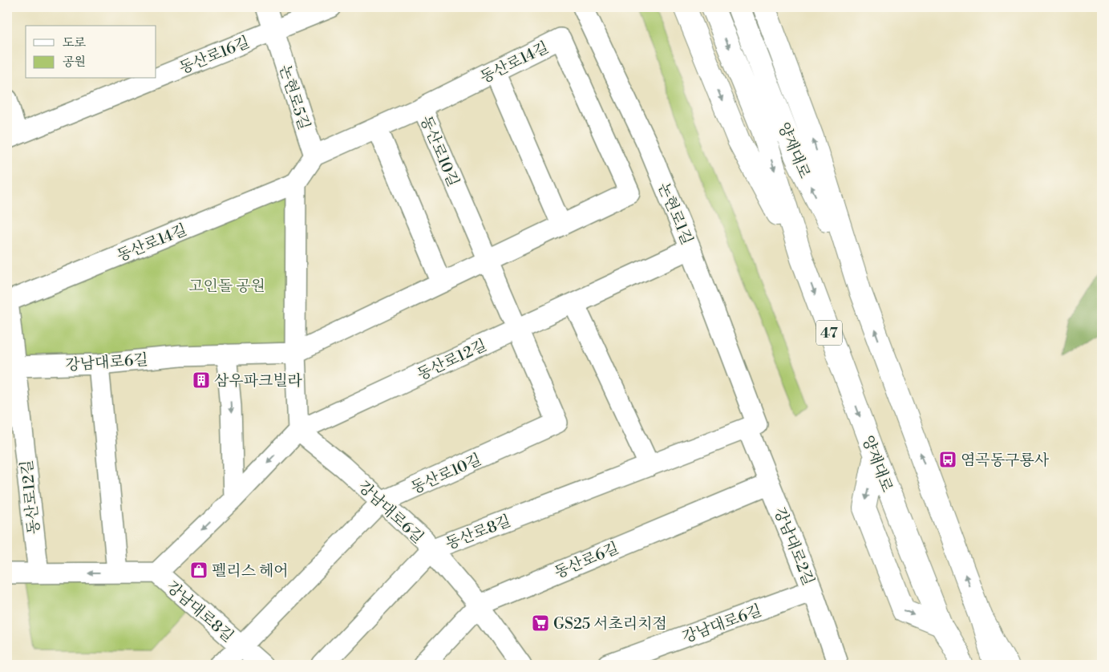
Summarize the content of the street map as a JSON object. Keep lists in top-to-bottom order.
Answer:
{
  "streets": {
    "main road": ["양재대로", "47"],
    "street": [
      "동산로16길",
      "동산로14길",
      "논현로5길",
      "동산로10길",
      "논현로1길",
      "동산로12길",
      "강남대로6길",
      "동산로8길",
      "강남대로2길",
      "동산로6길",
      "강남대로8길"
    ]
  },
  "crossings": [
    ["동산로16길", "논현로5길"],
    ["동산로14길", "논현로5길"],
    ["동산로14길", "동산로10길"],
    ["동산로14길", "동산로12길"],
    ["동산로10길", "동산로12길"],
    ["동산로10길", "강남대로6길"],
    ["동산로10길", "강남대로8길"],
    ["논현로1길", "동산로12길"],
    ["논현로1길", "동산로8길"],
    ["논현로1길", "강남대로2길"],
    ["동산로12길", "강남대로6길"],
    ["동산로12길", "강남대로8길"],
    ["강남대로6길", "동산로8길"],
    ["강남대로6길", "강남대로2길"],
    ["강남대로6길", "동산로6길"],
    ["동산로8길", "강남대로2길"],
    ["강남대로2길", "동산로6길"]
  ],
  "parks": ["고인돌 공원"],
  "places": {
    "building": ["삼우파크빌라"],
    "bus stop": ["염곡동구룡사"],
    "shop": ["펠리스 헤어"],
    "supermarket": ["GS25 서초리치점"]
  },
  "legend": ["도로", "공원"]
}
